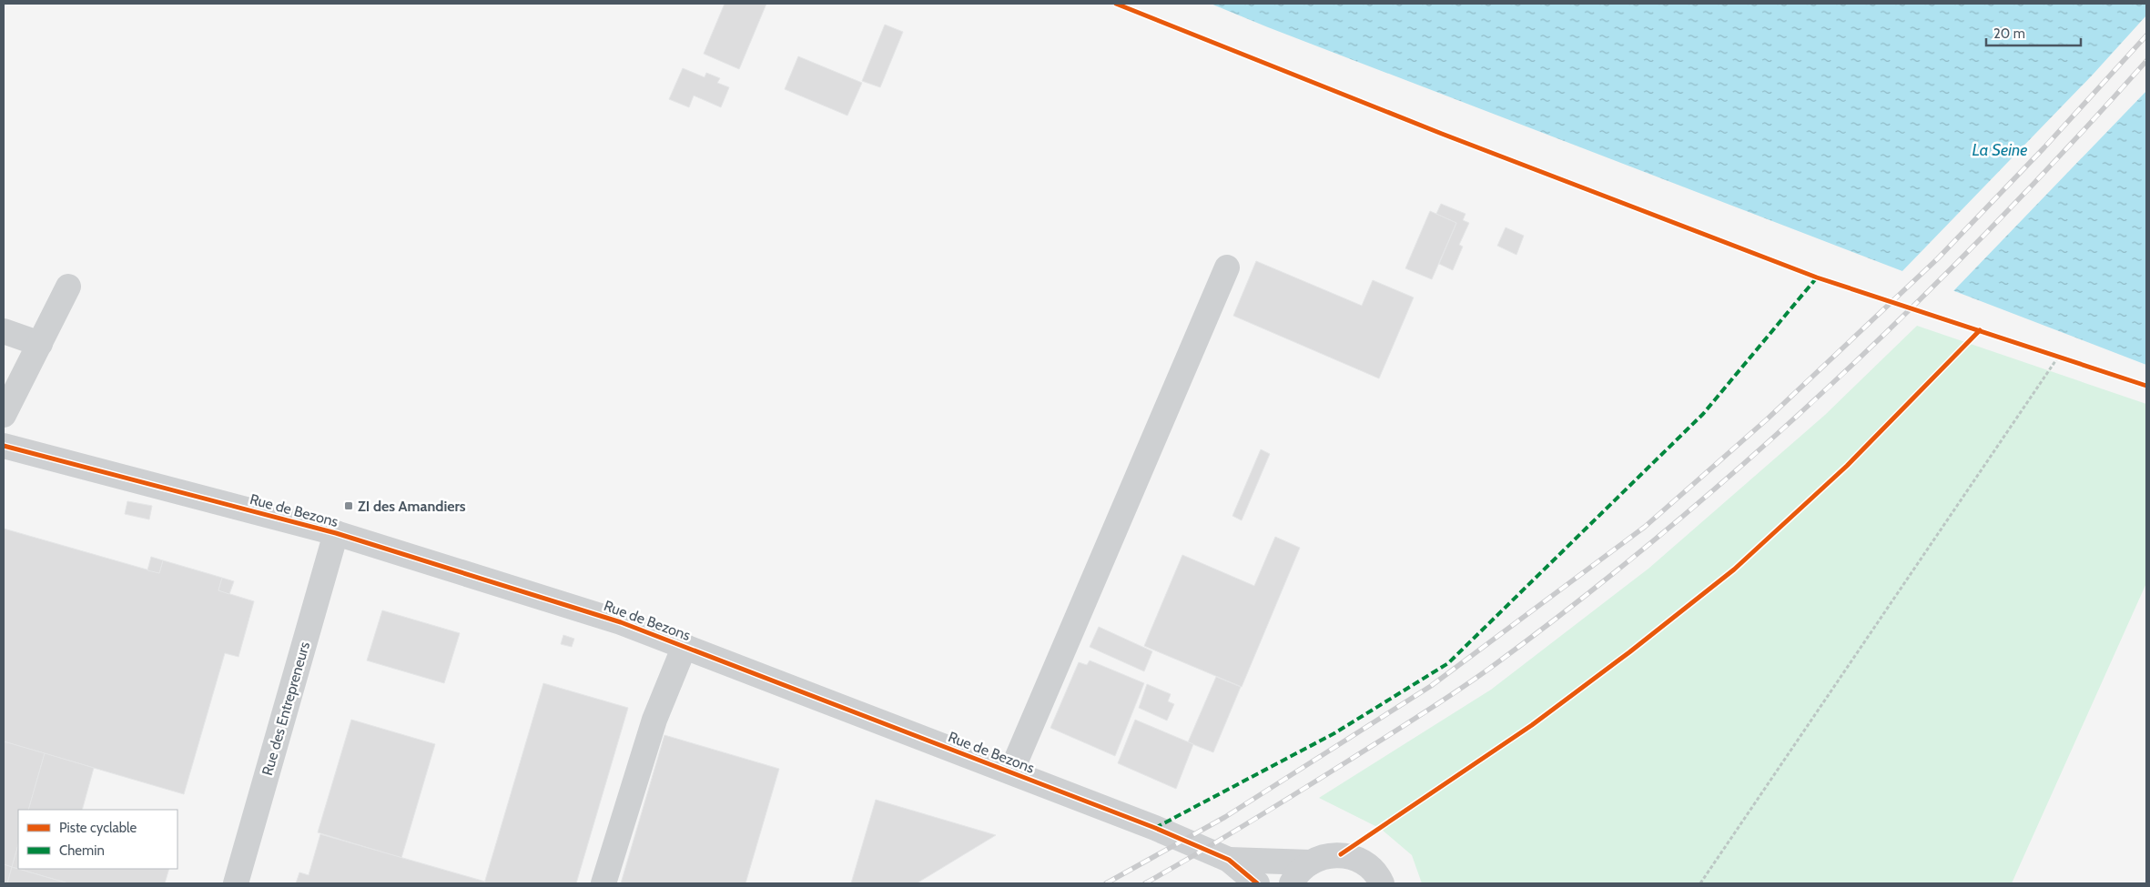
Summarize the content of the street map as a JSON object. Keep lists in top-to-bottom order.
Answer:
{
  "streets": {
    "street": ["Rue de Bezons", "Rue des Entrepreneurs"]
  },
  "crossings": [
    ["Rue de Bezons", "Rue des Entrepreneurs"]
  ],
  "water": ["La Seine"],
  "places": {
    "transit": ["ZI des Amandiers"]
  },
  "legend": ["Piste cyclable", "Chemin"],
  "scale_bar": "20 m"
}
